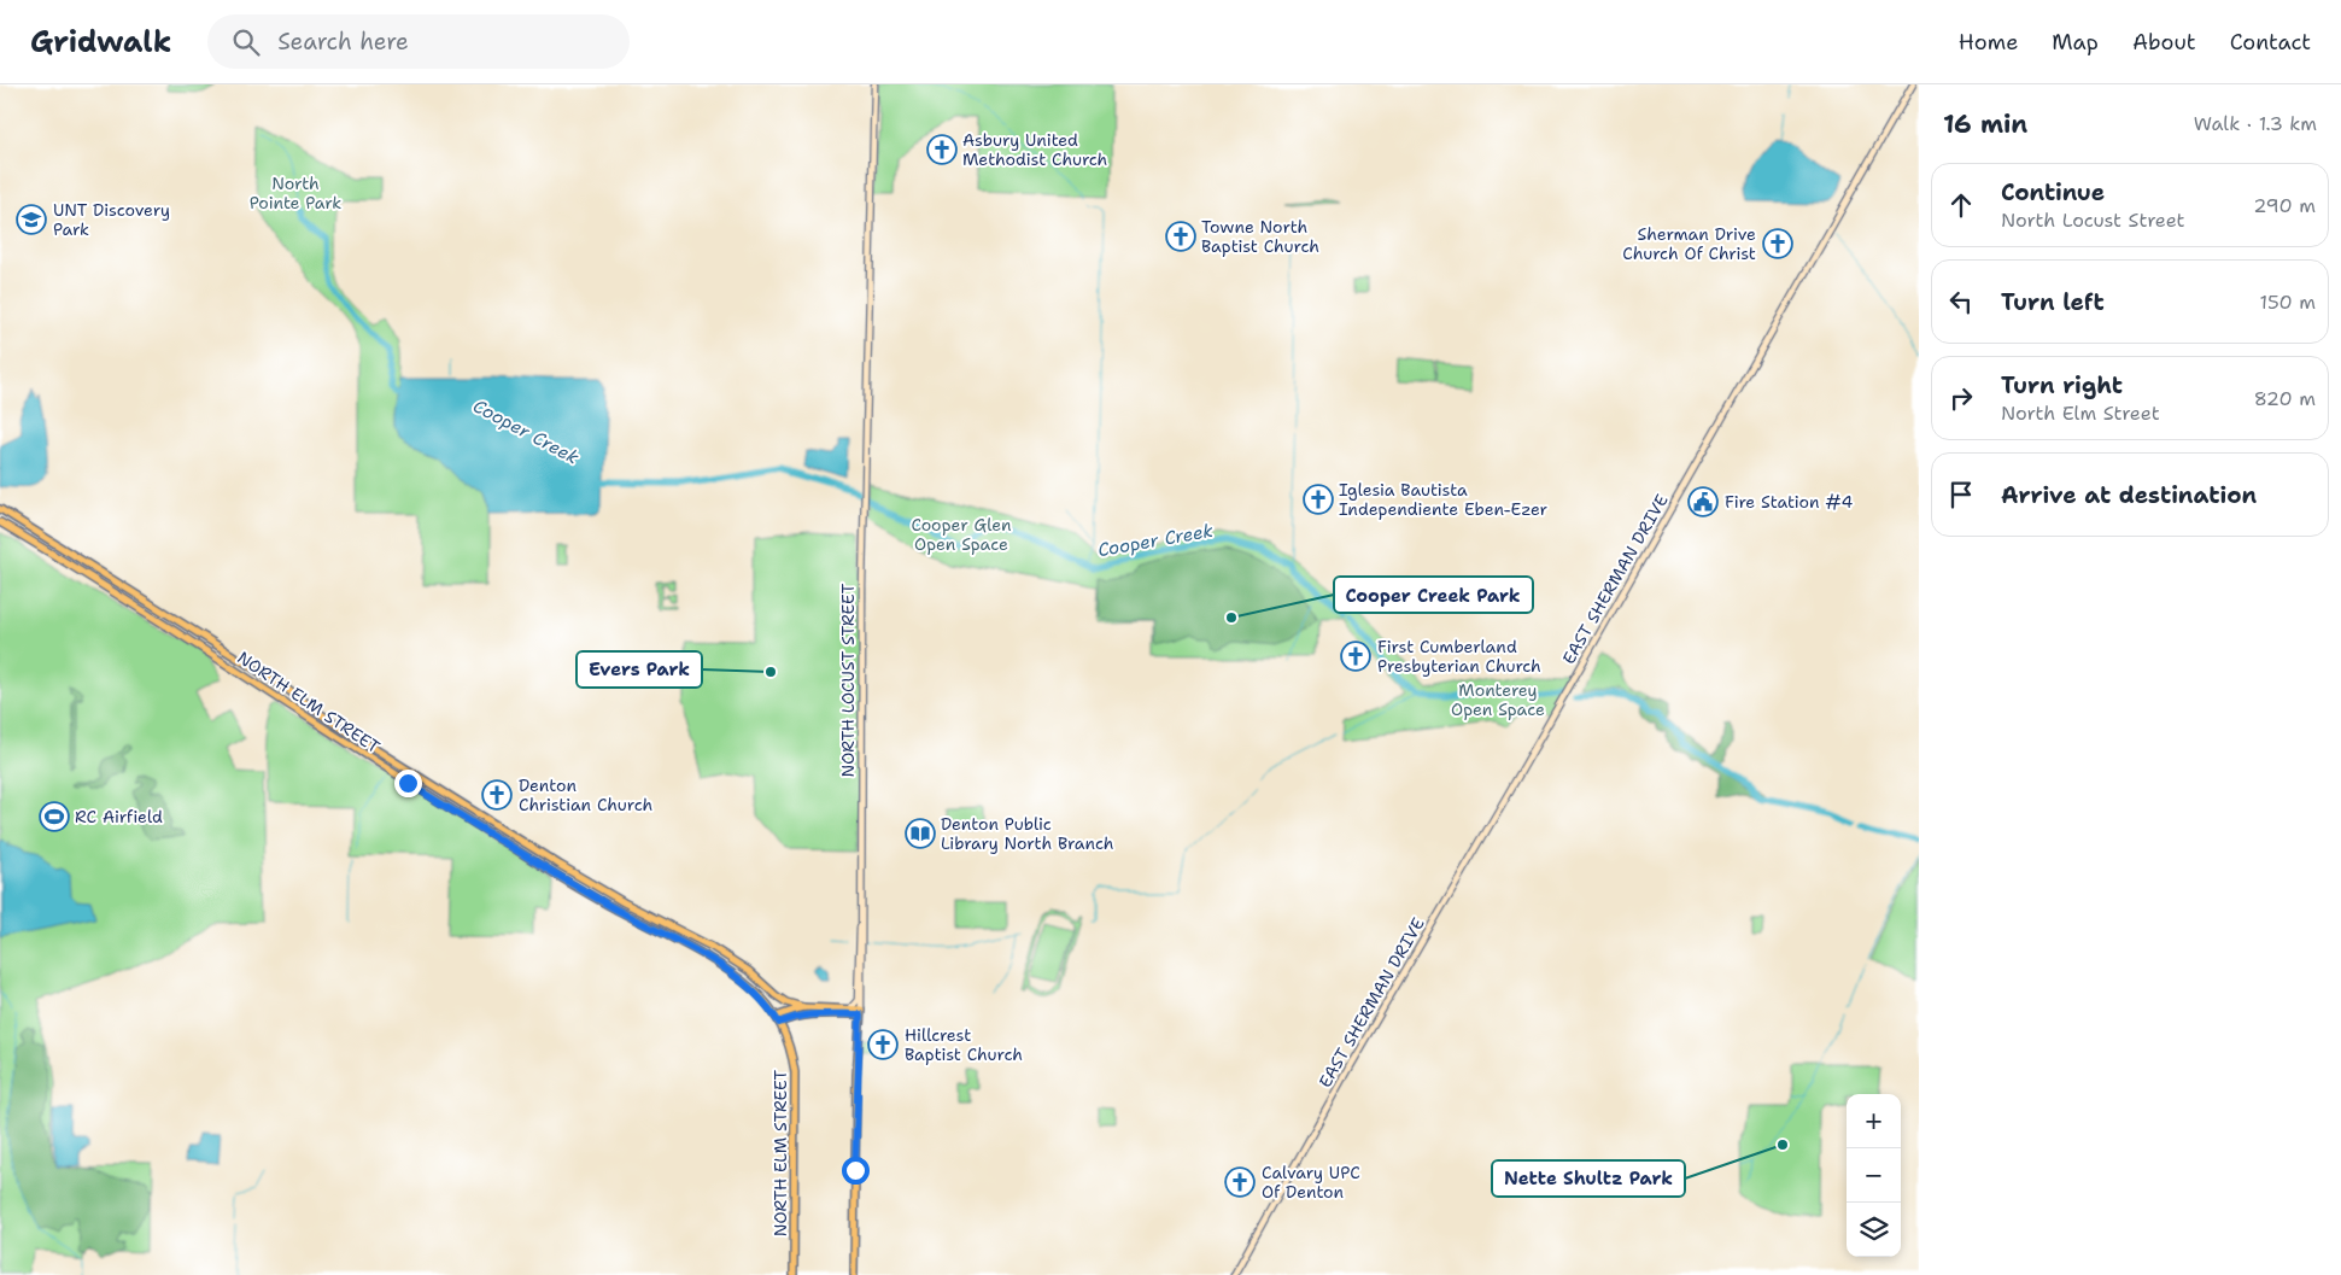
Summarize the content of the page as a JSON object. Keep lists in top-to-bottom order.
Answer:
{
  "streets": {
    "main road": ["EAST SHERMAN DRIVE", "NORTH LOCUST STREET", "NORTH ELM STREET"]
  },
  "water": ["Cooper Creek"],
  "parks": ["North Pointe Park", "Cooper Glen Open Space", "Monterey Open Space"],
  "places": {
    "church": [
      "Asbury United Methodist Church",
      "Towne North Baptist Church",
      "Sherman Drive Church Of Christ",
      "Iglesia Bautista Independiente Eben-Ezer",
      "First Cumberland Presbyterian Church",
      "Denton Christian Church",
      "Hillcrest Baptist Church",
      "Calvary UPC Of Denton"
    ],
    "school or university": ["UNT Discovery Park"],
    "public building": ["Fire Station #4"],
    "other": ["Cooper Creek Park", "Evers Park", "Nette Shultz Park"],
    "sports": ["RC Airfield"],
    "library": ["Denton Public Library North Branch"]
  },
  "page": {
    "header": "Gridwalk",
    "search": "Search here",
    "nav": [
      "Home",
      "Map",
      "About",
      "Contact"
    ],
    "heading": ["16 min", "Walk · 1.3 km"],
    "list": [
      ["Continue", "North Locust Street", "290 m"],
      ["Turn left", "150 m"],
      ["Turn right", "North Elm Street", "820 m"],
      "Arrive at destination"
    ],
    "map_buttons": ["+", "−"]
  }
}
